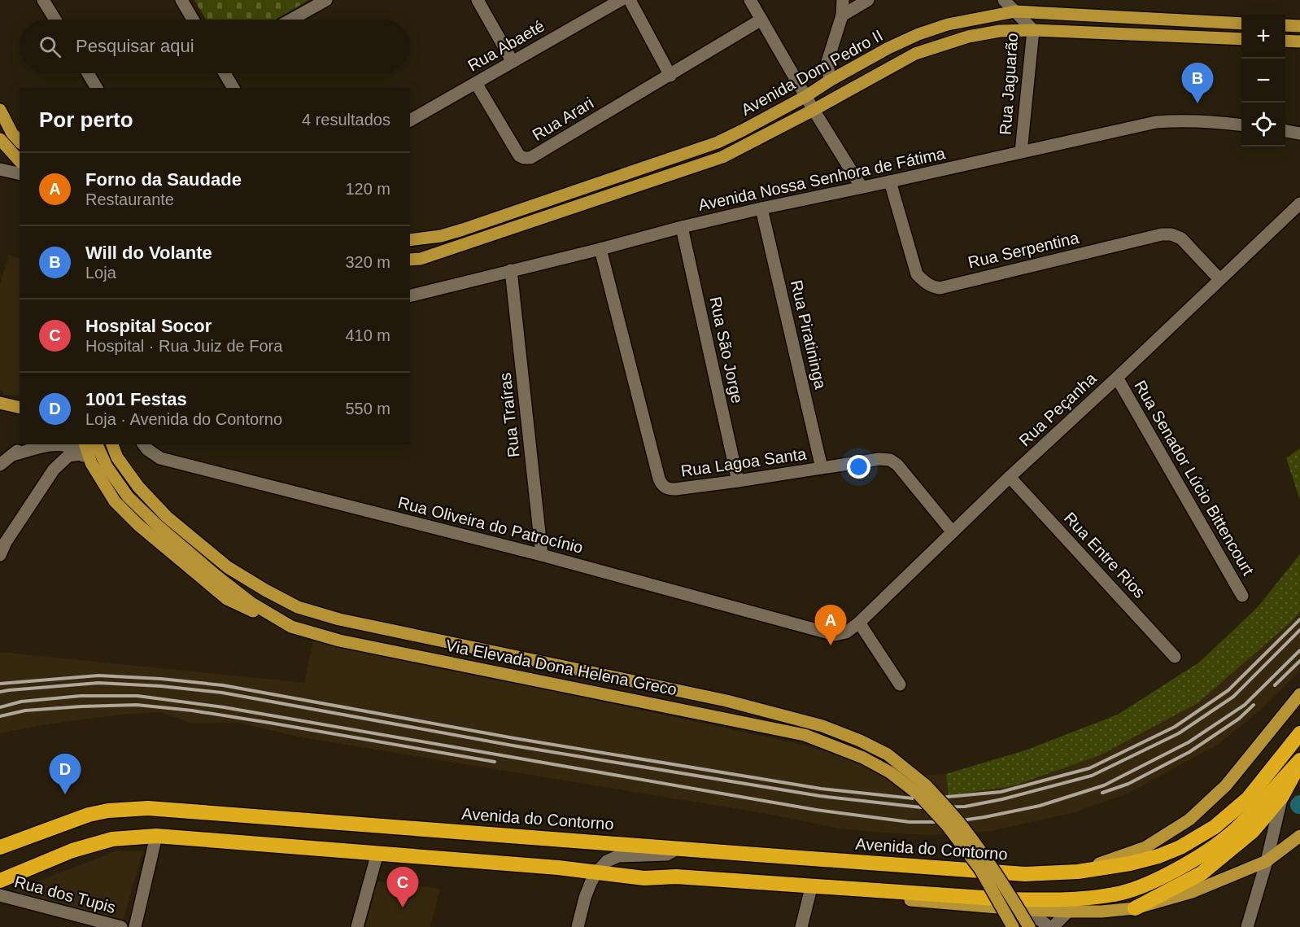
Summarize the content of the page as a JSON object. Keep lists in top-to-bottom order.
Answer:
{
  "streets": {
    "highway": ["Avenida do Contorno"],
    "main road": ["Avenida Dom Pedro II", "Via Elevada Dona Helena Greco"],
    "street": [
      "Rua Abaeté",
      "Rua Jaguarão",
      "Rua Arari",
      "Avenida Nossa Senhora de Fátima",
      "Rua Serpentina",
      "Rua Piratininga",
      "Rua São Jorge",
      "Rua Peçanha",
      "Rua Traíras",
      "Rua Lagoa Santa",
      "Rua Senador Lúcio Bittencourt",
      "Rua Oliveira do Patrocínio",
      "Rua Entre Rios",
      "Rua dos Tupis"
    ]
  },
  "crossings": [
    ["Rua Abaeté", "Rua Arari"],
    ["Avenida Dom Pedro II", "Rua Jaguarão"],
    ["Rua Jaguarão", "Avenida Nossa Senhora de Fátima"],
    ["Avenida Nossa Senhora de Fátima", "Rua Serpentina"],
    ["Avenida Nossa Senhora de Fátima", "Rua Piratininga"],
    ["Avenida Nossa Senhora de Fátima", "Rua São Jorge"],
    ["Avenida Nossa Senhora de Fátima", "Rua Traíras"],
    ["Avenida Nossa Senhora de Fátima", "Rua Lagoa Santa"],
    ["Rua Serpentina", "Rua Peçanha"],
    ["Rua Piratininga", "Rua Lagoa Santa"],
    ["Rua São Jorge", "Rua Lagoa Santa"],
    ["Rua Peçanha", "Rua Lagoa Santa"],
    ["Rua Peçanha", "Rua Senador Lúcio Bittencourt"],
    ["Rua Peçanha", "Rua Oliveira do Patrocínio"],
    ["Rua Peçanha", "Rua Entre Rios"],
    ["Rua Traíras", "Rua Oliveira do Patrocínio"]
  ],
  "page": {
    "map_buttons": ["+", "−"],
    "search": "Pesquisar aqui",
    "pins": [
      "B",
      "A",
      "D",
      "C"
    ],
    "heading": ["Por perto", "4 resultados"],
    "list": [
      {
        "mark": "A",
        "name": "Forno da Saudade",
        "note": "Restaurante",
        "value": "120 m"
      },
      {
        "mark": "B",
        "name": "Will do Volante",
        "note": "Loja",
        "value": "320 m"
      },
      {
        "mark": "C",
        "name": "Hospital Socor",
        "note": "Hospital · Rua Juiz de Fora",
        "value": "410 m"
      },
      {
        "mark": "D",
        "name": "1001 Festas",
        "note": "Loja · Avenida do Contorno",
        "value": "550 m"
      }
    ]
  }
}
